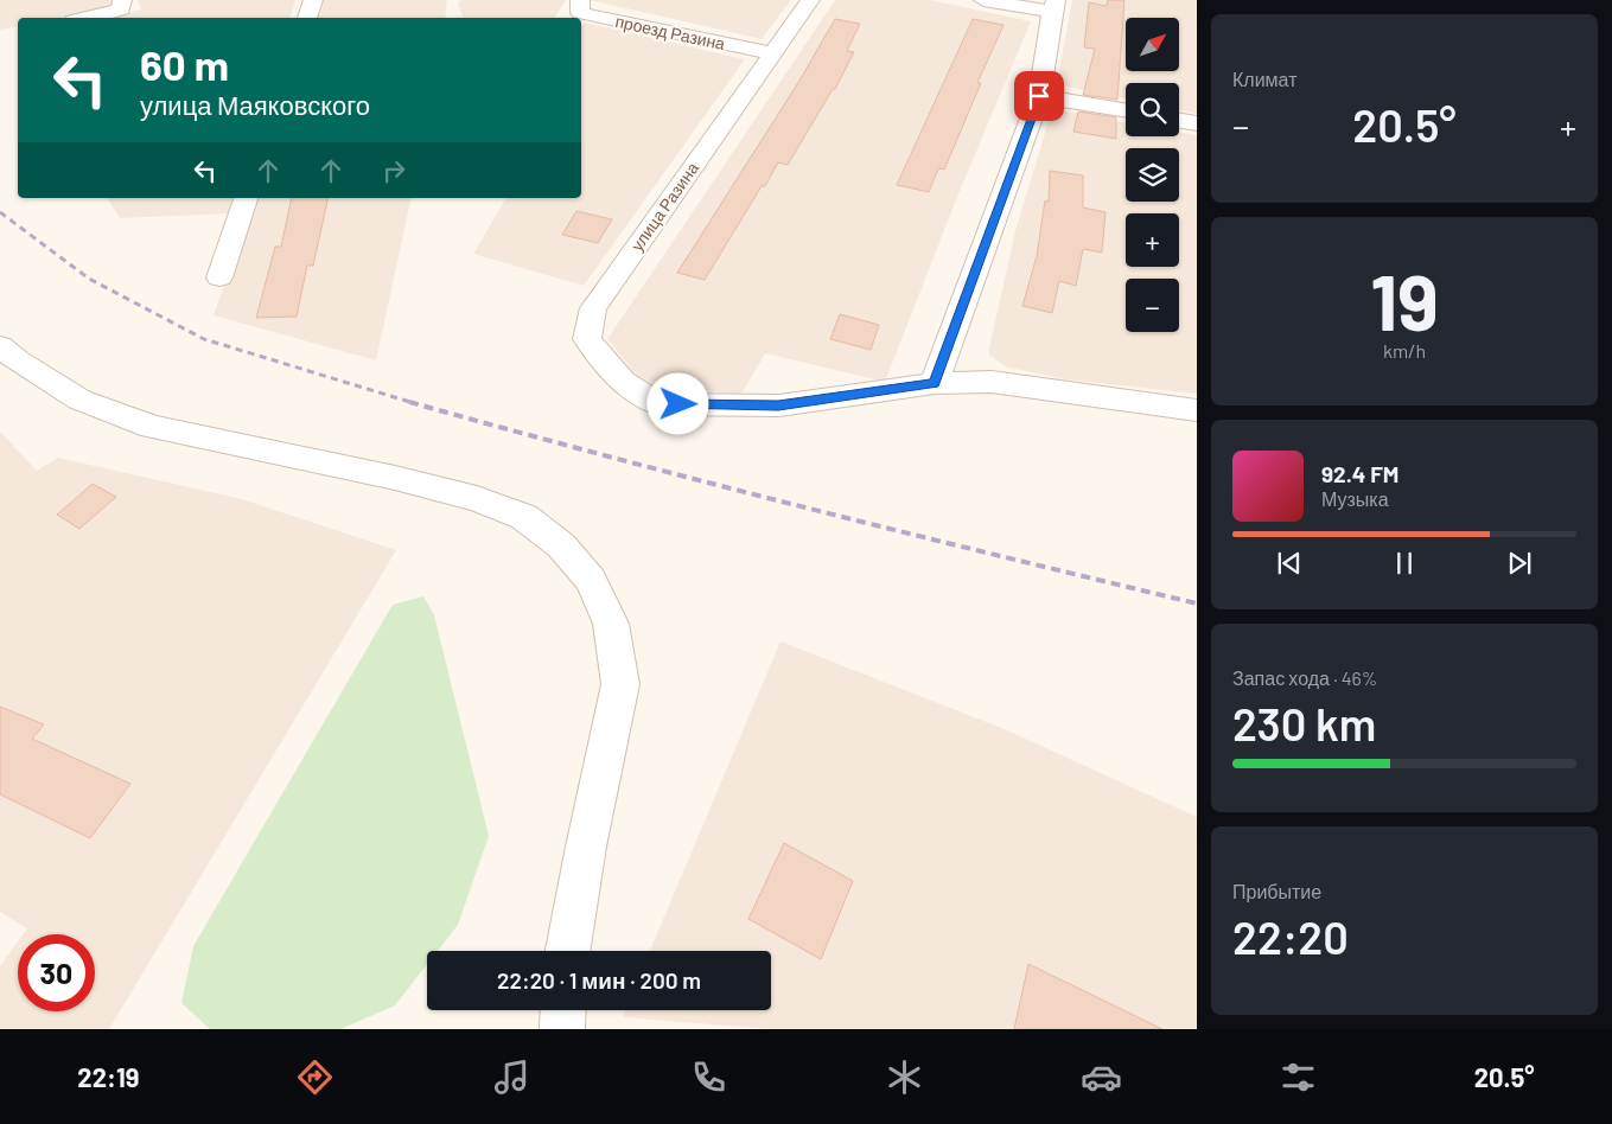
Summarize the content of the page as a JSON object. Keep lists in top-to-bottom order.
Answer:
{
  "streets": {
    "street": ["проезд Разина", "улица Разина"]
  },
  "crossings": [
    ["проезд Разина", "улица Разина"]
  ],
  "north": "top right",
  "page": {
    "tile": [
      "Климат",
      ["19", "km/h"],
      ["Запас хода · 46%", "230 km"],
      ["Прибытие", "22:20"]
    ],
    "map_buttons": ["+", "−"],
    "turn": ["60 m", "улица Маяковского"],
    "heat": ["−", "20.5°", "+"],
    "song": ["92.4 FM", "Музыка"],
    "limit": "30",
    "trip": "22:20 · 1 мин · 200 m",
    "tabs": ["22:19", "20.5°"]
  }
}
